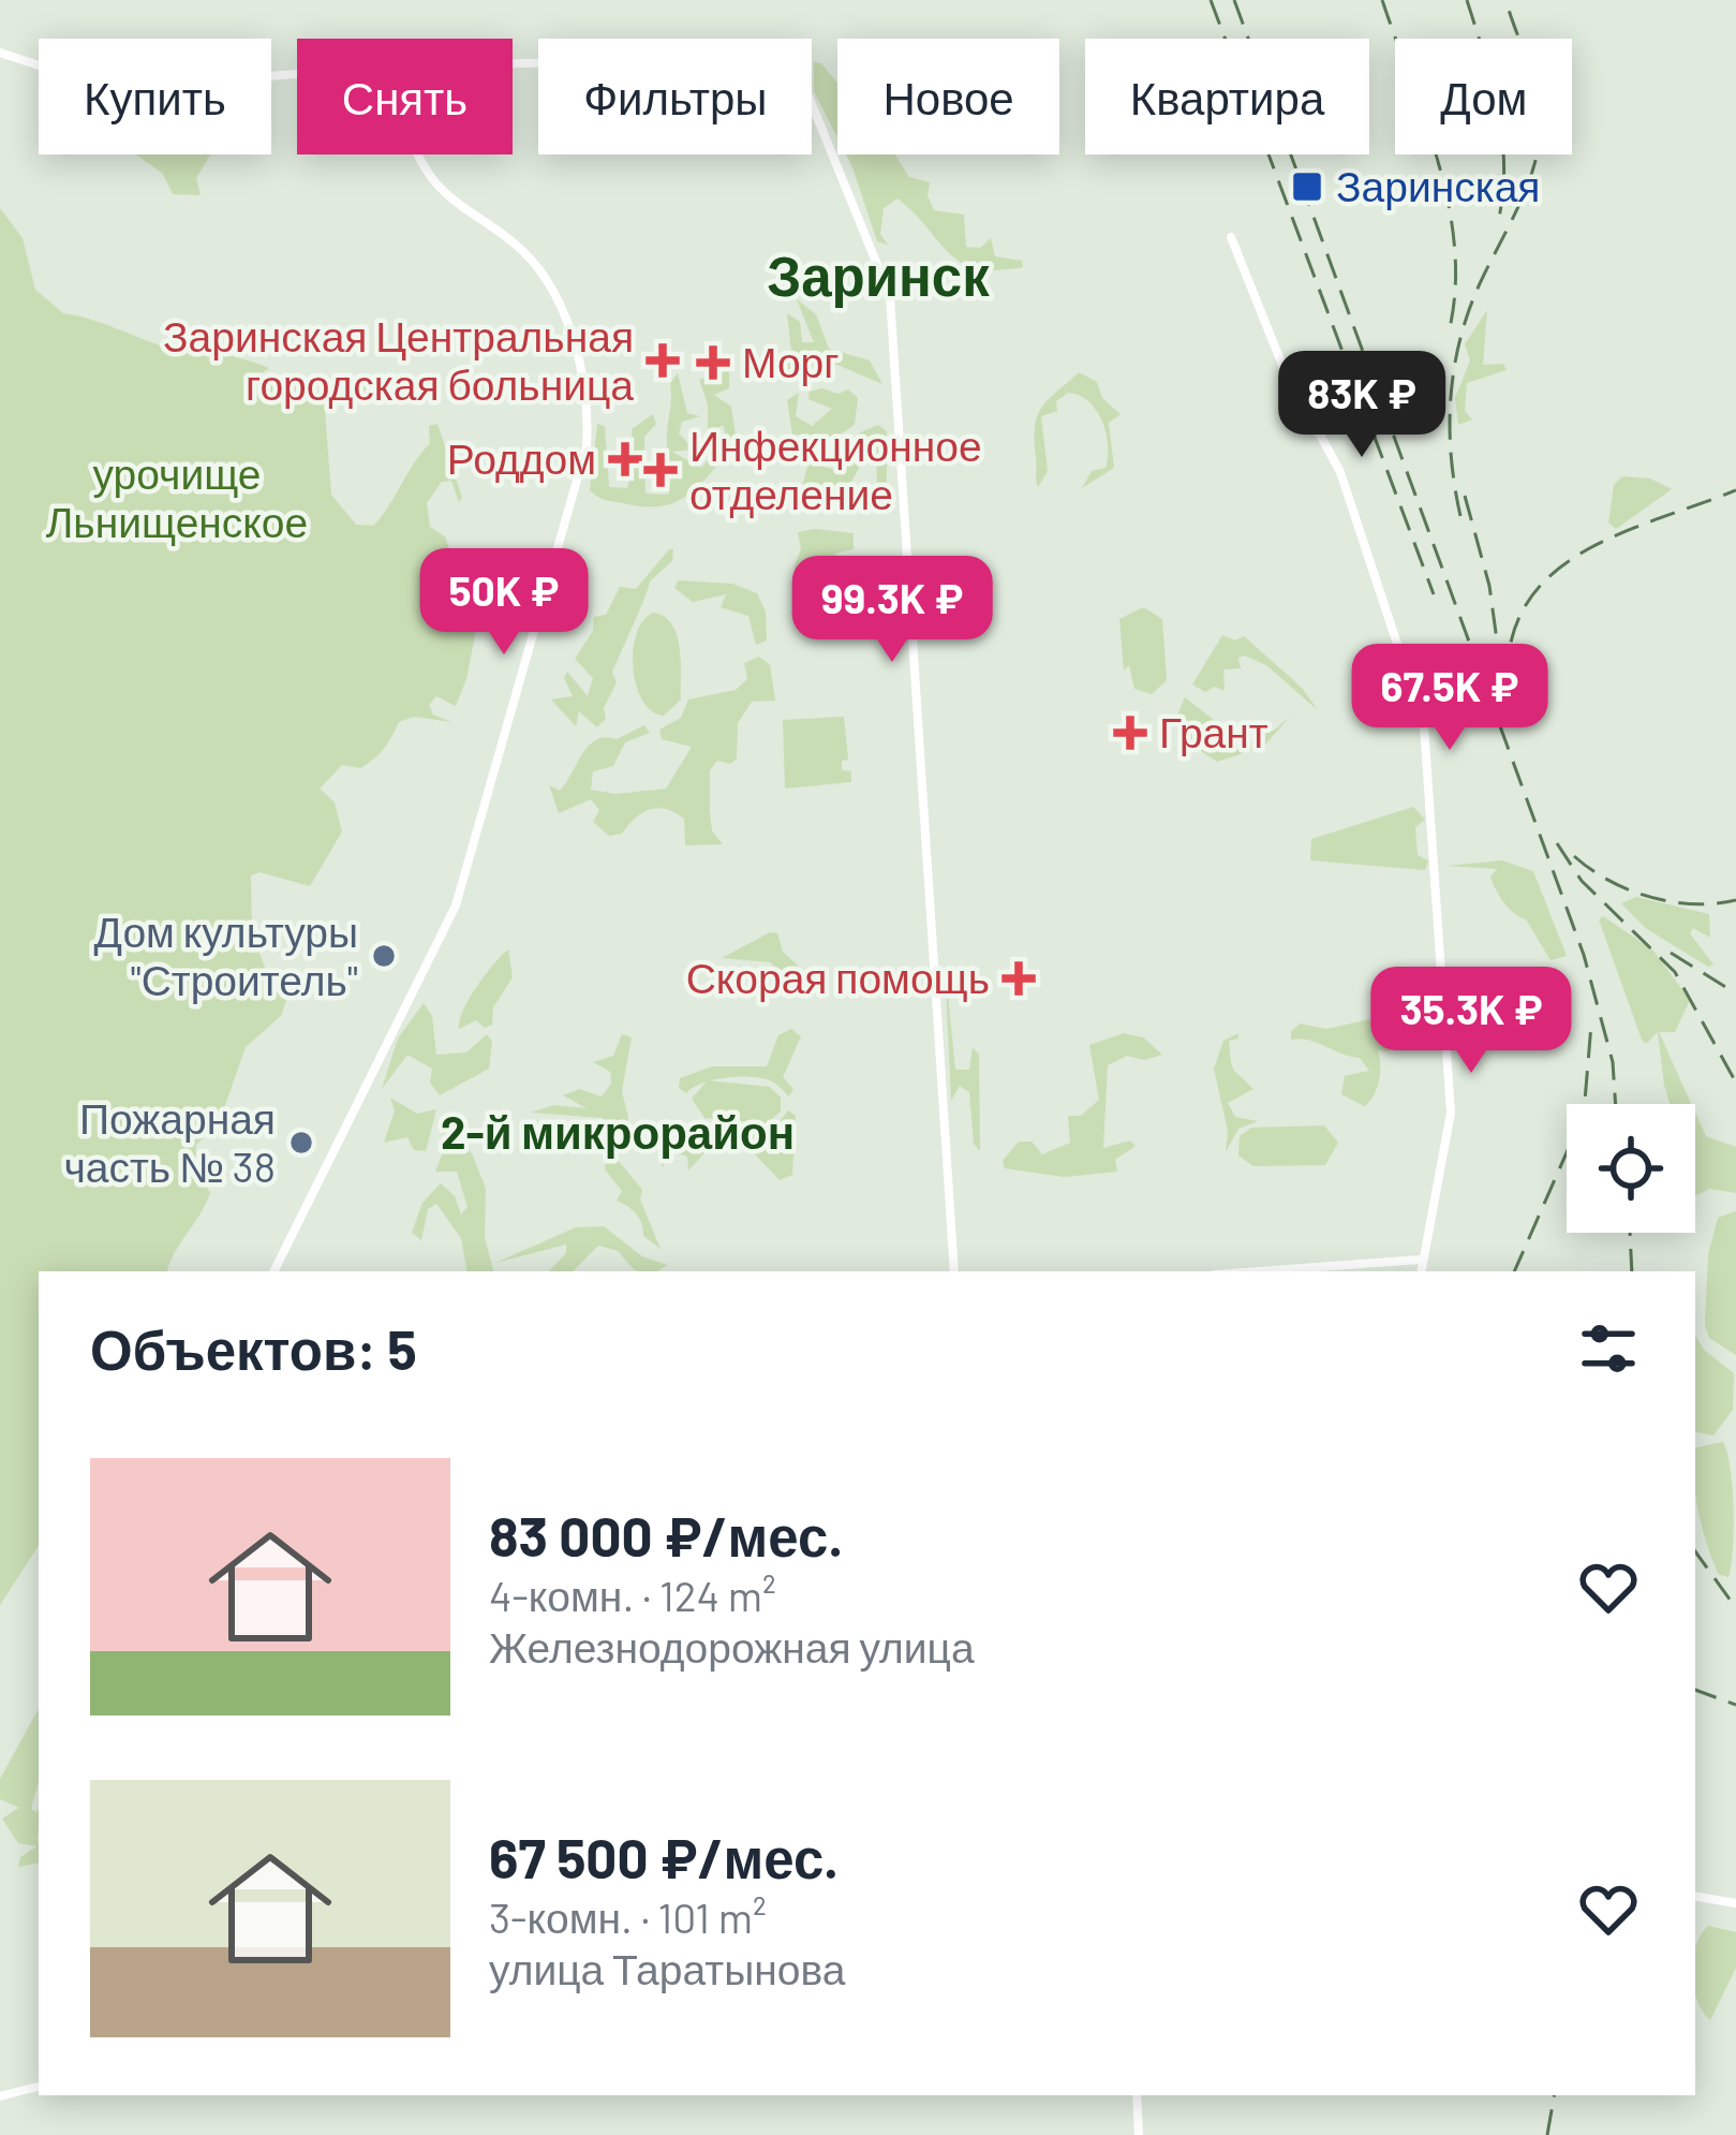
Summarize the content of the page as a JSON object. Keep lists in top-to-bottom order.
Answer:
{
  "districts": ["Заринск", "2-й микрорайон"],
  "parks": ["урочище Льнищенское"],
  "places": {
    "transit": ["Заринская"],
    "health": [
      "Заринская Центральная городская больница",
      "Морг",
      "Роддом",
      "Инфекционное отделение",
      "Грант",
      "Скорая помощь"
    ],
    "other": ["Дом культуры \"Строитель\"", "Пожарная часть № 38"]
  },
  "page": {
    "chip": [
      "Купить",
      "Снять",
      "Фильтры",
      "Новое",
      "Квартира",
      "Дом"
    ],
    "price": [
      "83K ₽",
      "50K ₽",
      "99.3K ₽",
      "67.5K ₽",
      "35.3K ₽"
    ],
    "heading": "Объектов: 5",
    "list": [
      {
        "name": "83 000 ₽/мес.",
        "note": "4-комн. · 124 m² · Железнодорожная улица"
      },
      {
        "name": "67 500 ₽/мес.",
        "note": "3-комн. · 101 m² · улица Таратынова"
      }
    ]
  }
}
